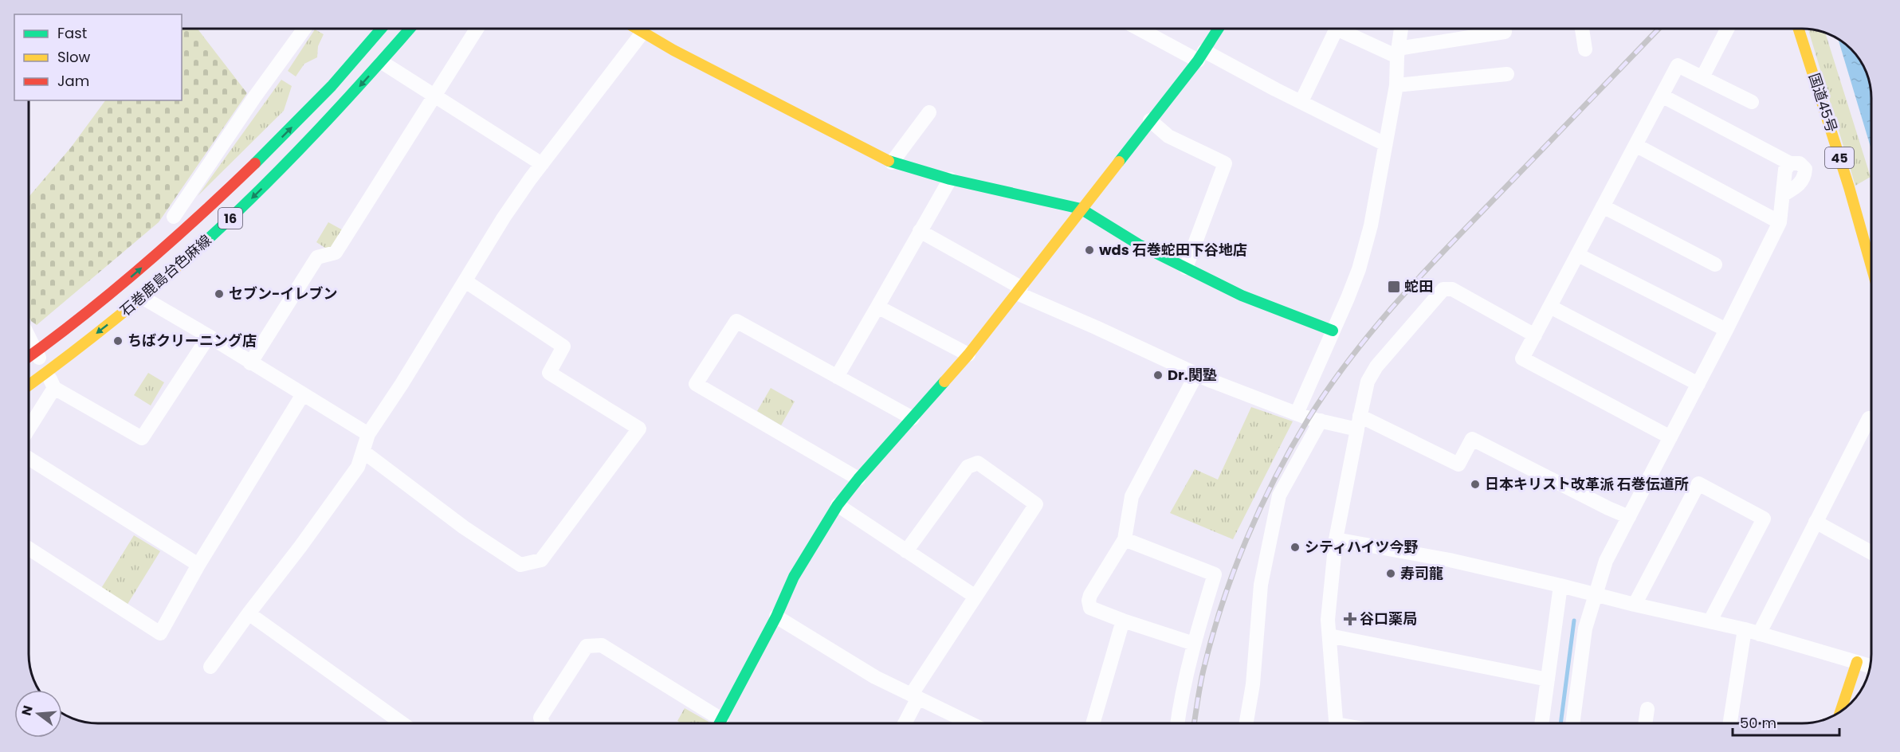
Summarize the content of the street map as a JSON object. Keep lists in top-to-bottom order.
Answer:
{
  "streets": {
    "main road": [
      "国道45号",
      "45",
      "16",
      "石巻鹿島台色麻線"
    ]
  },
  "places": {
    "other": [
      "wds 石巻蛇田下谷地店",
      "セブン-イレブン",
      "ちばクリーニング店",
      "Dr.関塾",
      "日本キリスト改革派 石巻伝道所",
      "シティハイツ今野",
      "寿司龍"
    ],
    "transit": ["蛇田"],
    "health": ["谷口薬局"]
  },
  "legend": ["Fast", "Slow", "Jam"],
  "scale_bar": "50 m",
  "north": "left"
}
